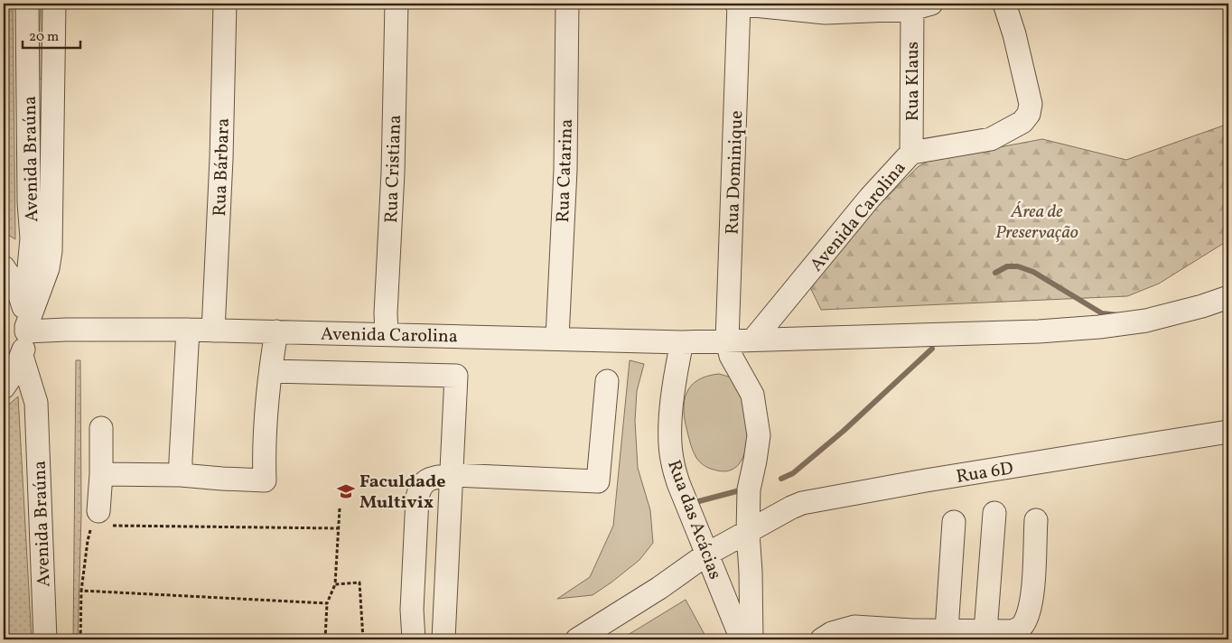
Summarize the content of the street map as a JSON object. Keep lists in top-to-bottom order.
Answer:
{
  "streets": {
    "street": [
      "Rua Klaus",
      "Avenida Braúna",
      "Rua Bárbara",
      "Rua Cristiana",
      "Rua Catarina",
      "Rua Dominique",
      "Avenida Carolina",
      "Rua 6D",
      "Rua das Acácias"
    ]
  },
  "crossings": [
    ["Rua Klaus", "Avenida Carolina"],
    ["Avenida Braúna", "Avenida Carolina"],
    ["Rua Bárbara", "Avenida Carolina"],
    ["Rua Cristiana", "Avenida Carolina"],
    ["Rua Catarina", "Avenida Carolina"],
    ["Rua Dominique", "Avenida Carolina"],
    ["Rua Dominique", "Rua das Acácias"],
    ["Avenida Carolina", "Rua das Acácias"],
    ["Rua 6D", "Rua das Acácias"]
  ],
  "parks": ["Área de Preservação"],
  "places": {
    "school or university": ["Faculdade Multivix"]
  },
  "scale_bar": "20 m"
}
